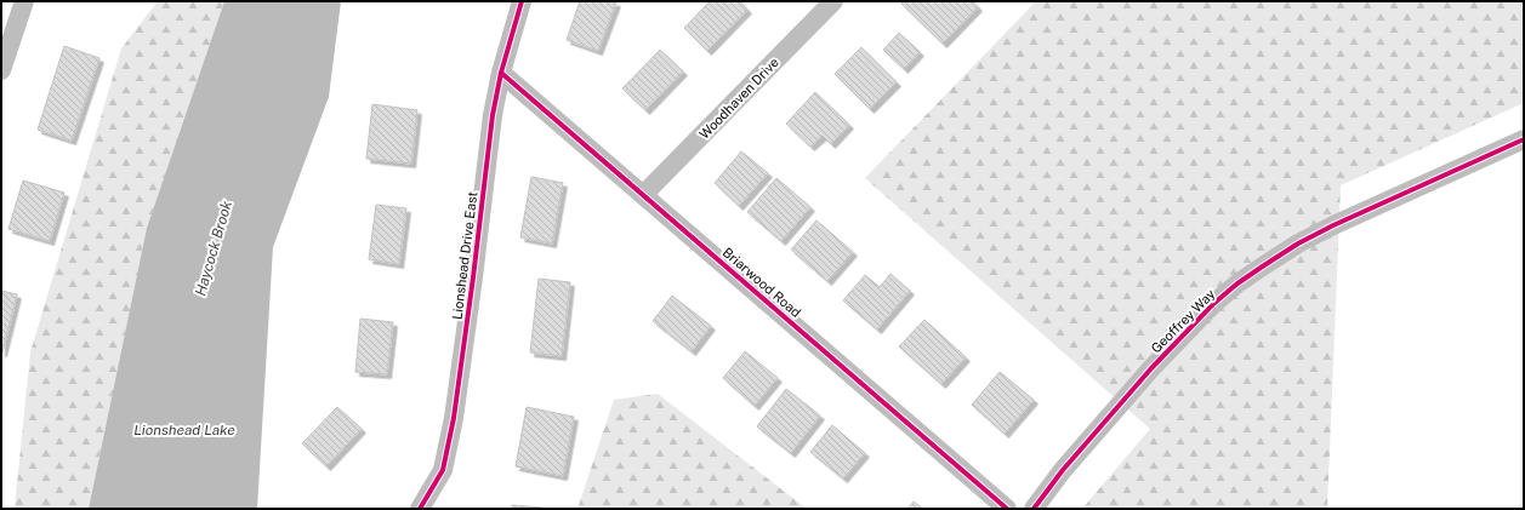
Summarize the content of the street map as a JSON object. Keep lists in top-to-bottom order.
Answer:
{
  "streets": {
    "street": [
      "Woodhaven Drive",
      "Lionshead Drive East",
      "Briarwood Road",
      "Geoffrey Way"
    ]
  },
  "crossings": [
    ["Woodhaven Drive", "Briarwood Road"],
    ["Lionshead Drive East", "Briarwood Road"]
  ],
  "water": ["Haycock Brook", "Lionshead Lake"]
}
